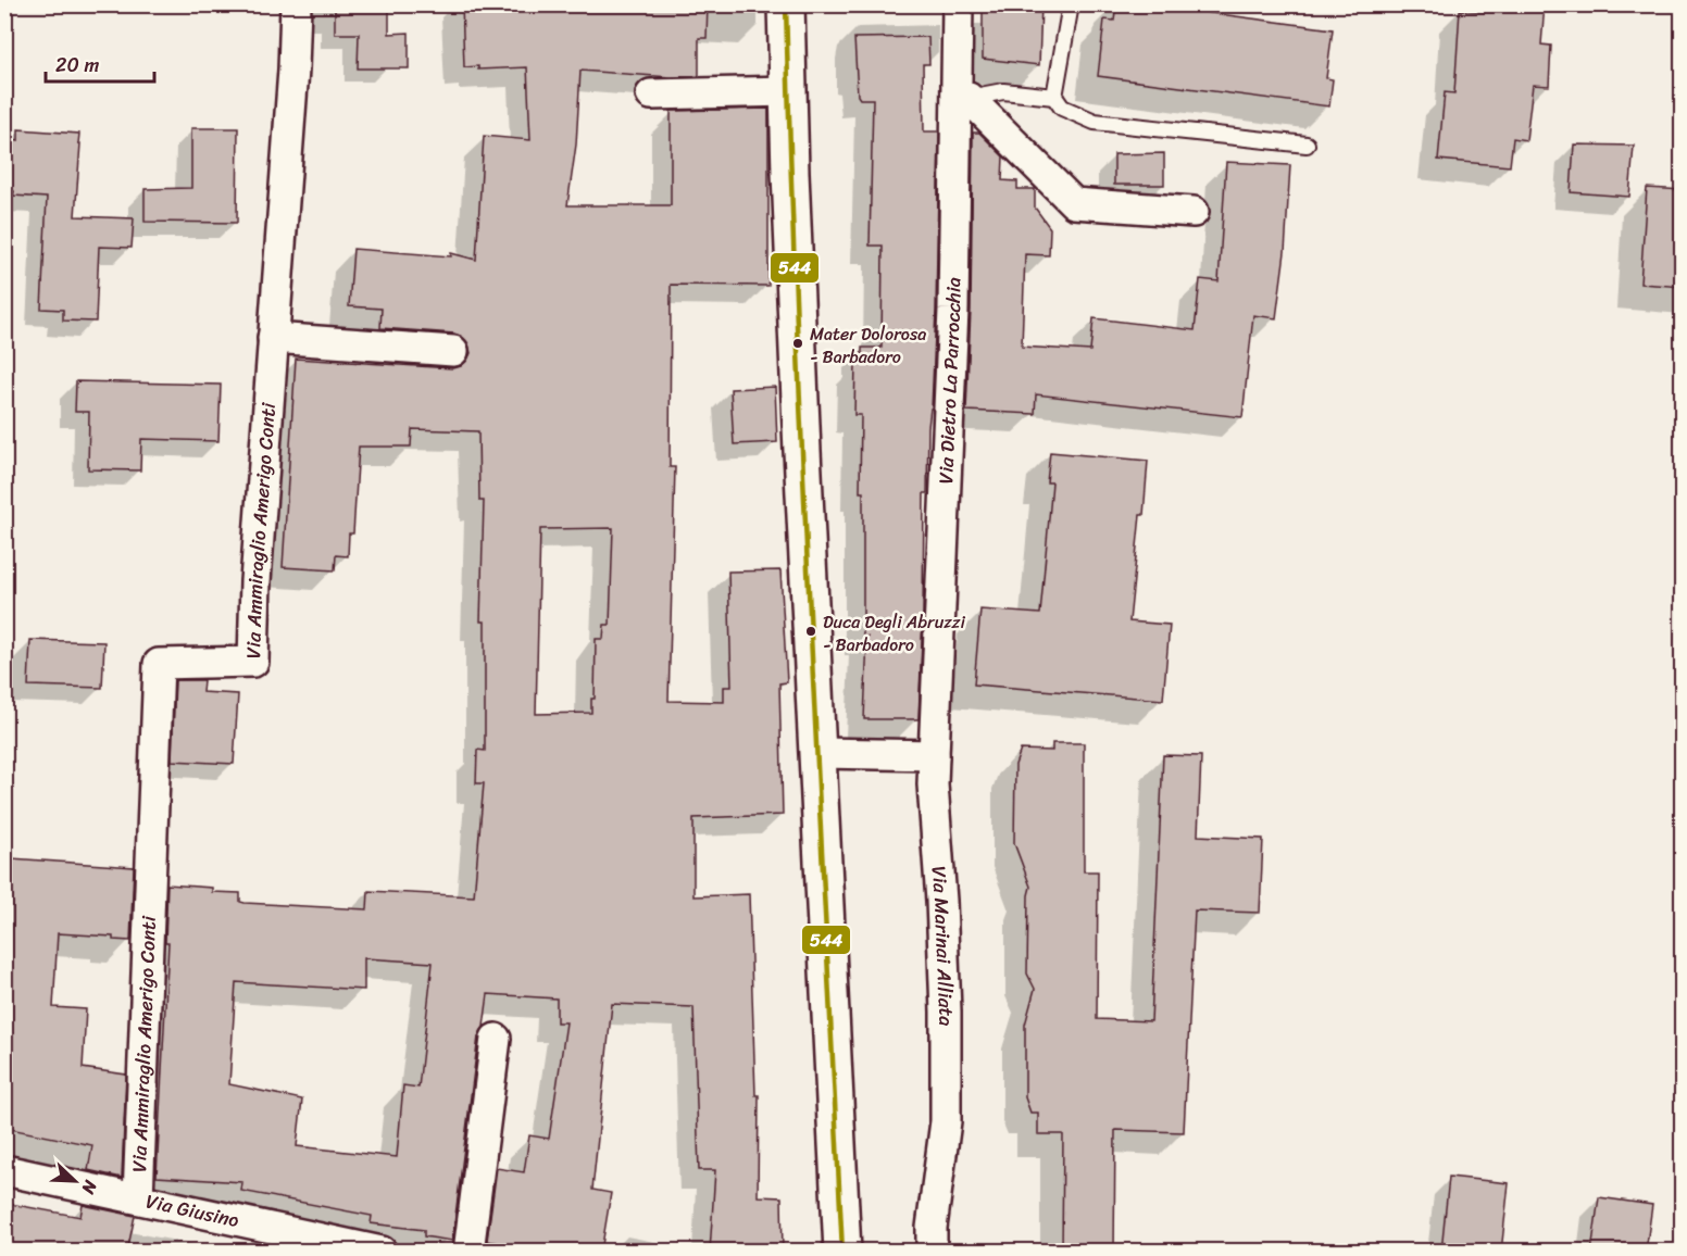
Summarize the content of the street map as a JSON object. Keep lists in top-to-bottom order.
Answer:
{
  "streets": {
    "street": [
      "Via Dietro La Parrocchia",
      "Via Ammiraglio Amerigo Conti",
      "Via Marinai Alliata",
      "Via Giusino"
    ]
  },
  "crossings": [
    ["Via Dietro La Parrocchia", "Via Marinai Alliata"],
    ["Via Ammiraglio Amerigo Conti", "Via Giusino"]
  ],
  "places": ["Mater Dolorosa - Barbadoro", "Duca Degli Abruzzi - Barbadoro"],
  "lines": ["transit line 544"],
  "scale_bar": "20 m",
  "north": "bottom right"
}
